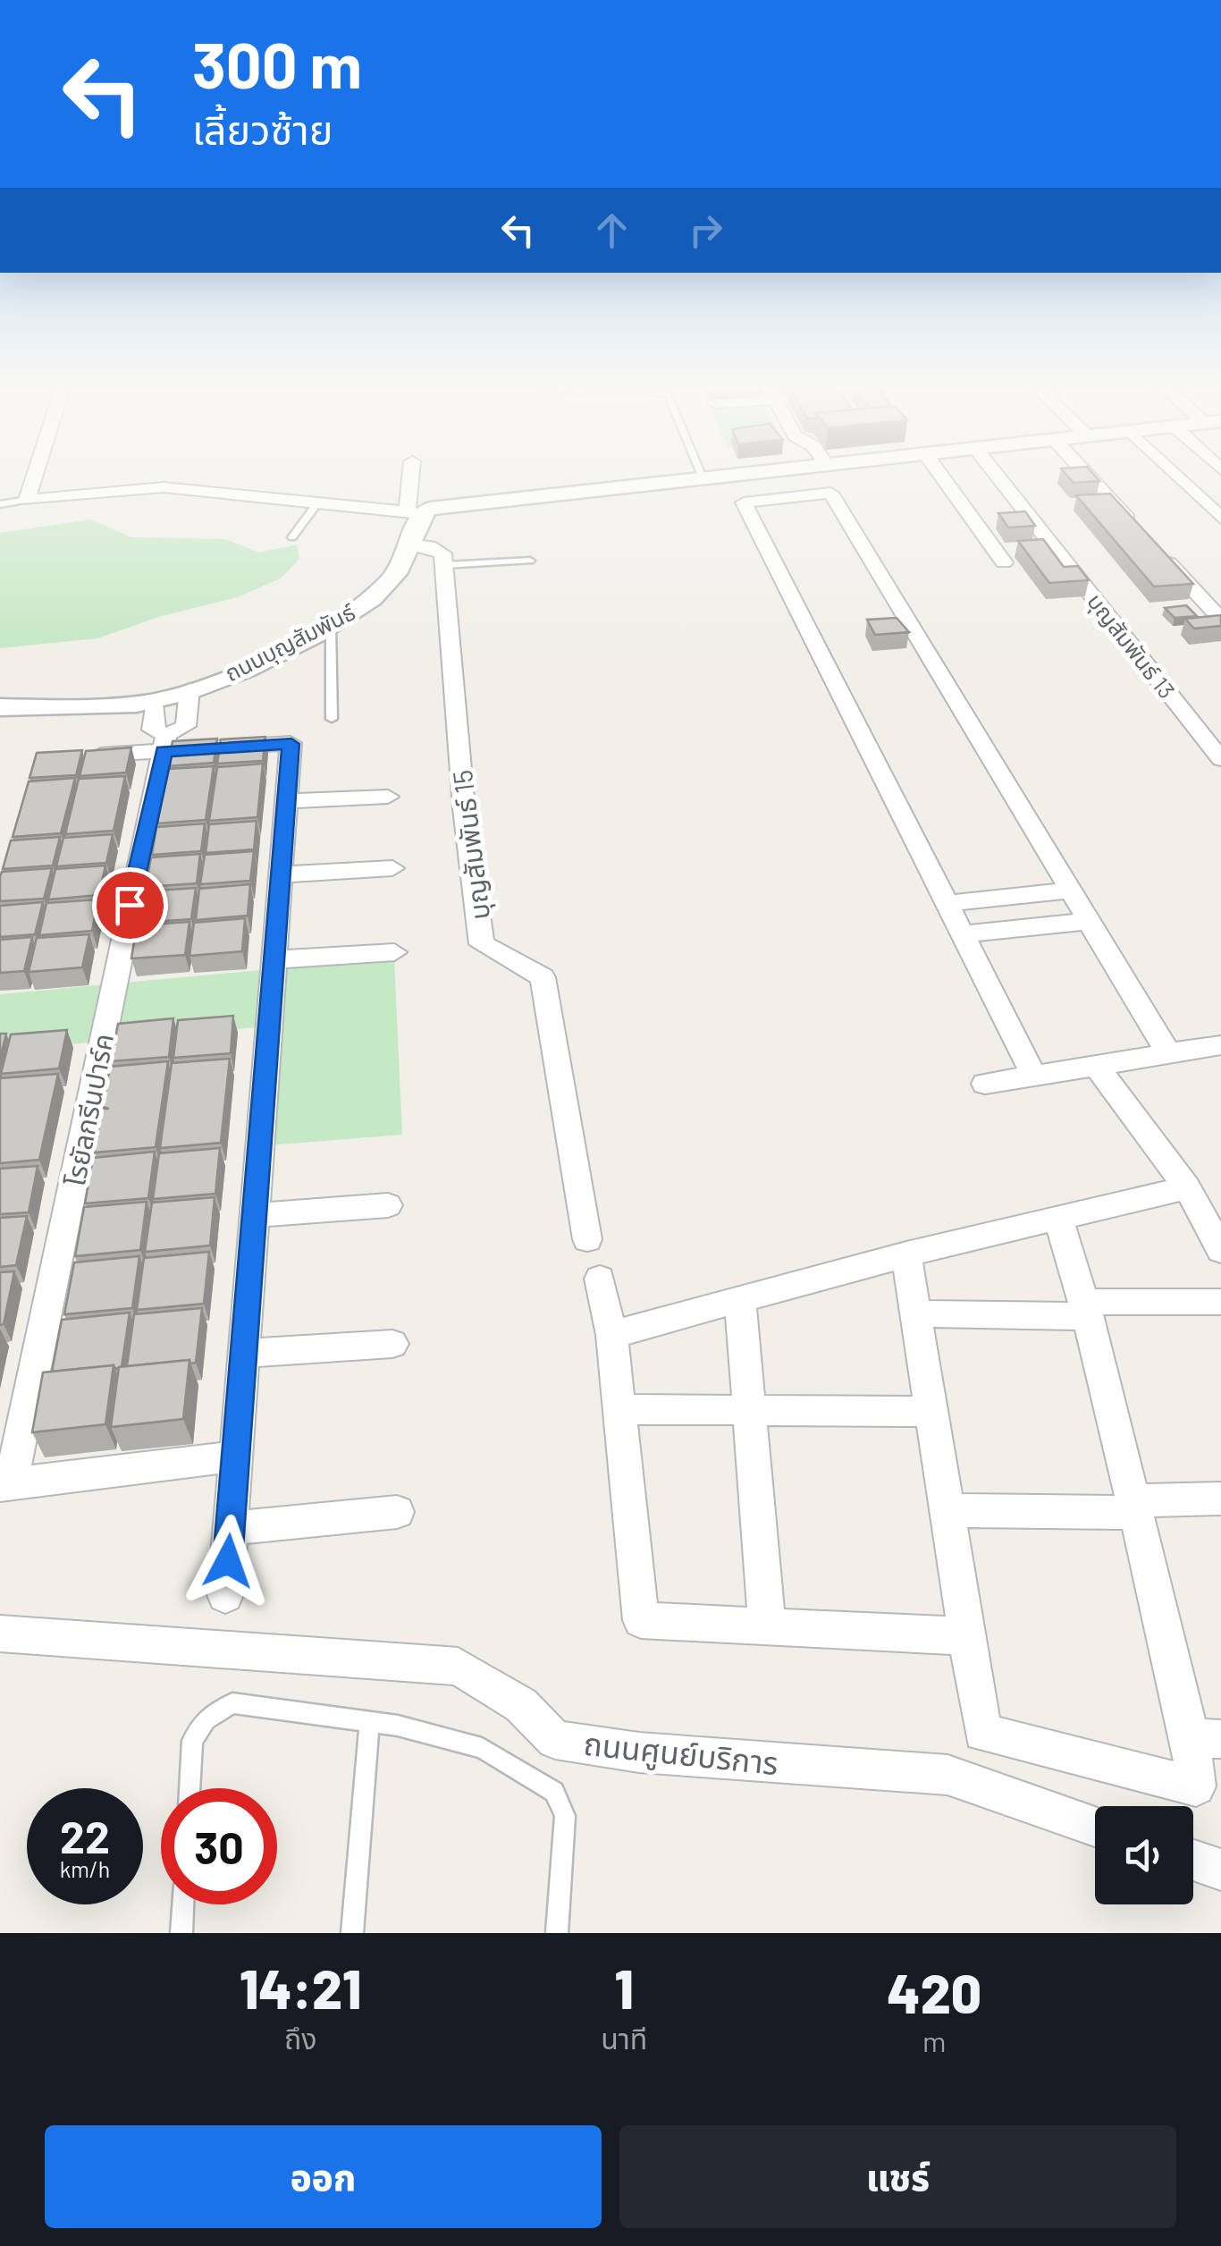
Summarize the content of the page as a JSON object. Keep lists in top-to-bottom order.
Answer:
{
  "streets": {
    "street": [
      "ถนนบุญสัมพันธ์",
      "บุญสัมพันธ์ 13",
      "บุญสัมพันธ์ 15",
      "โรยัลกรีนปาร์ค",
      "ถนนศูนย์บริการ"
    ]
  },
  "crossings": [
    ["ถนนบุญสัมพันธ์", "โรยัลกรีนปาร์ค"]
  ],
  "page": {
    "turn": ["300 m", "เลี้ยวซ้าย"],
    "speed": "22 km/h",
    "limit": "30",
    "eta": [
      "14:21",
      "ถึง",
      "1",
      "นาที",
      "420",
      "m"
    ],
    "buttons": ["ออก", "แชร์"]
  }
}
